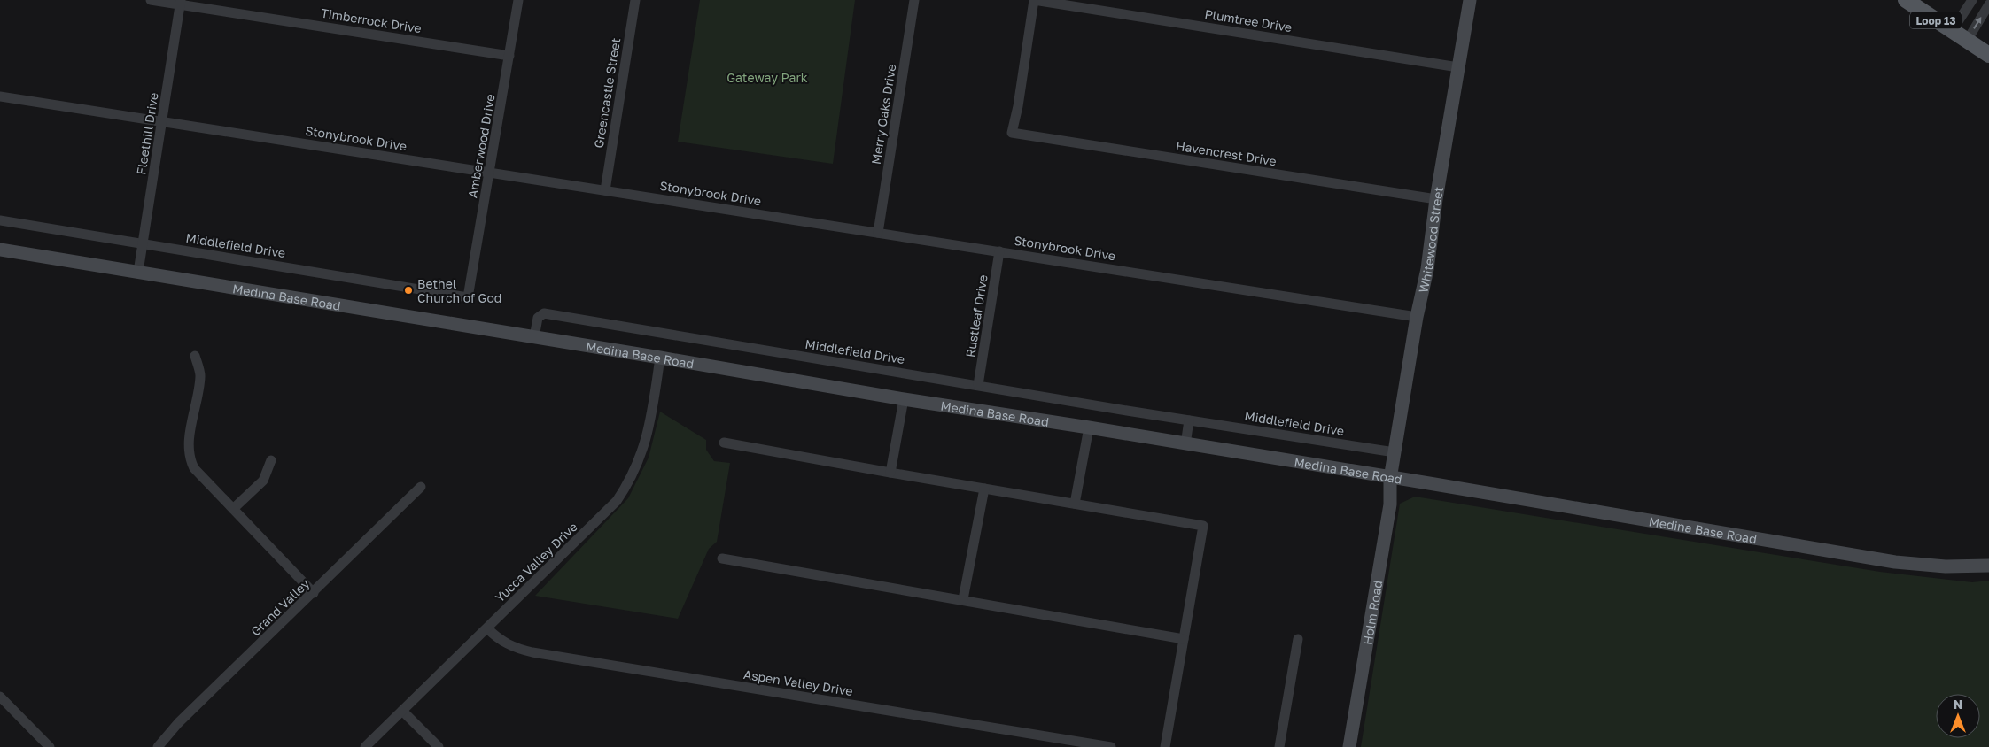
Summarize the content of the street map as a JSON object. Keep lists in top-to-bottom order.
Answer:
{
  "streets": {
    "main road": ["Loop 13"],
    "street": [
      "Timberrock Drive",
      "Plumtree Drive",
      "Greencastle Street",
      "Merry Oaks Drive",
      "Fleethill Drive",
      "Stonybrook Drive",
      "Amberwood Drive",
      "Havencrest Drive",
      "Whitewood Street",
      "Middlefield Drive",
      "Medina Base Road",
      "Rustleaf Drive",
      "Yucca Valley Drive",
      "Grand Valley",
      "Holm Road",
      "Aspen Valley Drive"
    ]
  },
  "crossings": [
    ["Timberrock Drive", "Fleethill Drive"],
    ["Timberrock Drive", "Amberwood Drive"],
    ["Plumtree Drive", "Havencrest Drive"],
    ["Plumtree Drive", "Whitewood Street"],
    ["Greencastle Street", "Stonybrook Drive"],
    ["Merry Oaks Drive", "Stonybrook Drive"],
    ["Fleethill Drive", "Stonybrook Drive"],
    ["Fleethill Drive", "Middlefield Drive"],
    ["Fleethill Drive", "Medina Base Road"],
    ["Stonybrook Drive", "Amberwood Drive"],
    ["Stonybrook Drive", "Whitewood Street"],
    ["Stonybrook Drive", "Rustleaf Drive"],
    ["Amberwood Drive", "Middlefield Drive"],
    ["Havencrest Drive", "Whitewood Street"],
    ["Whitewood Street", "Middlefield Drive"],
    ["Whitewood Street", "Medina Base Road"],
    ["Whitewood Street", "Holm Road"],
    ["Middlefield Drive", "Medina Base Road"],
    ["Middlefield Drive", "Rustleaf Drive"],
    ["Medina Base Road", "Yucca Valley Drive"],
    ["Medina Base Road", "Holm Road"],
    ["Yucca Valley Drive", "Aspen Valley Drive"]
  ],
  "parks": ["Gateway Park"],
  "places": ["Bethel Church of God"],
  "north": "top"
}
